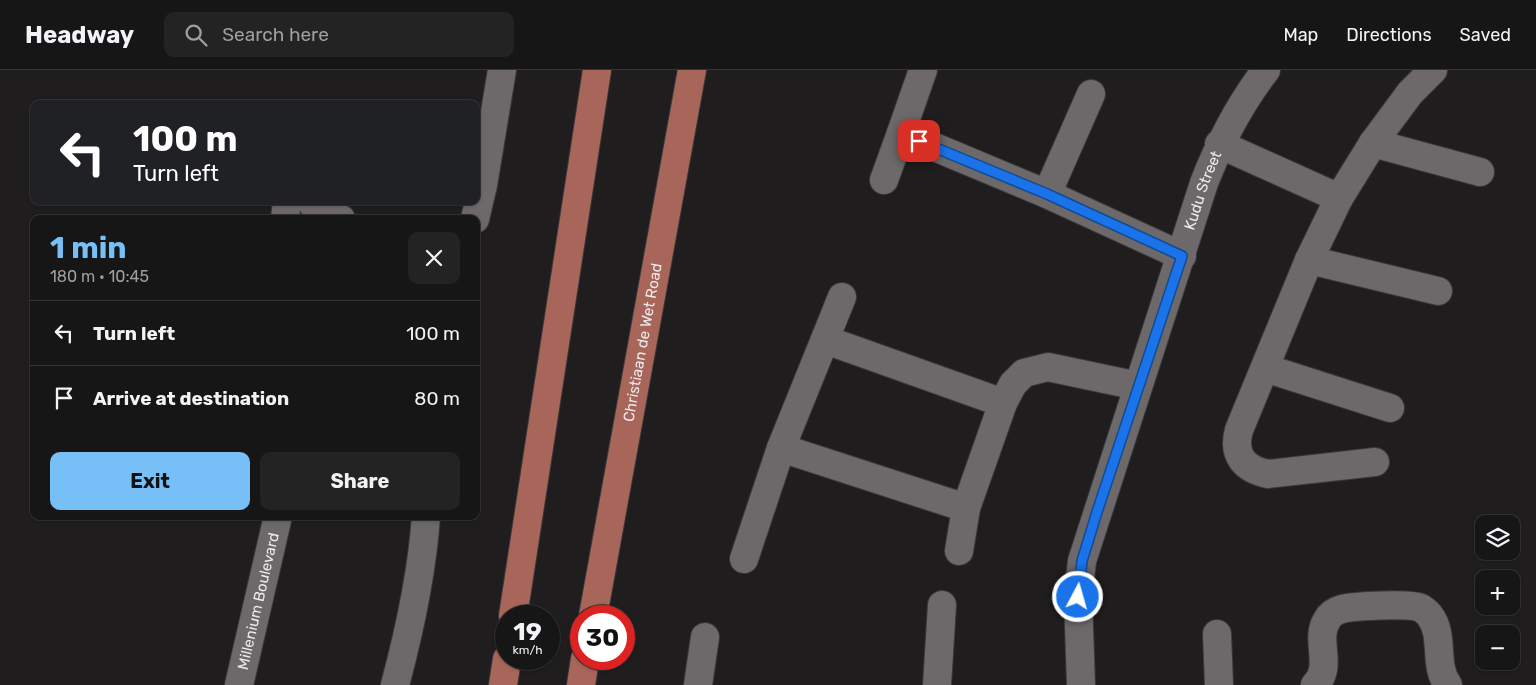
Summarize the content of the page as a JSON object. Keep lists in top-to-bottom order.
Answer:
{
  "streets": {
    "main road": ["Christiaan de Wet Road"],
    "street": ["Kudu Street", "Millenium Boulevard"]
  },
  "page": {
    "header": "Headway",
    "search": "Search here",
    "nav": ["Map", "Directions", "Saved"],
    "turn": ["100 m", "Turn left"],
    "heading": ["1 min", "180 m · 10:45"],
    "list": [
      {
        "name": "Turn left",
        "value": "100 m"
      },
      {
        "name": "Arrive at destination",
        "value": "80 m"
      }
    ],
    "buttons": ["Exit", "Share"],
    "map_buttons": ["+", "−"],
    "speed": "19 km/h",
    "limit": "30"
  }
}
